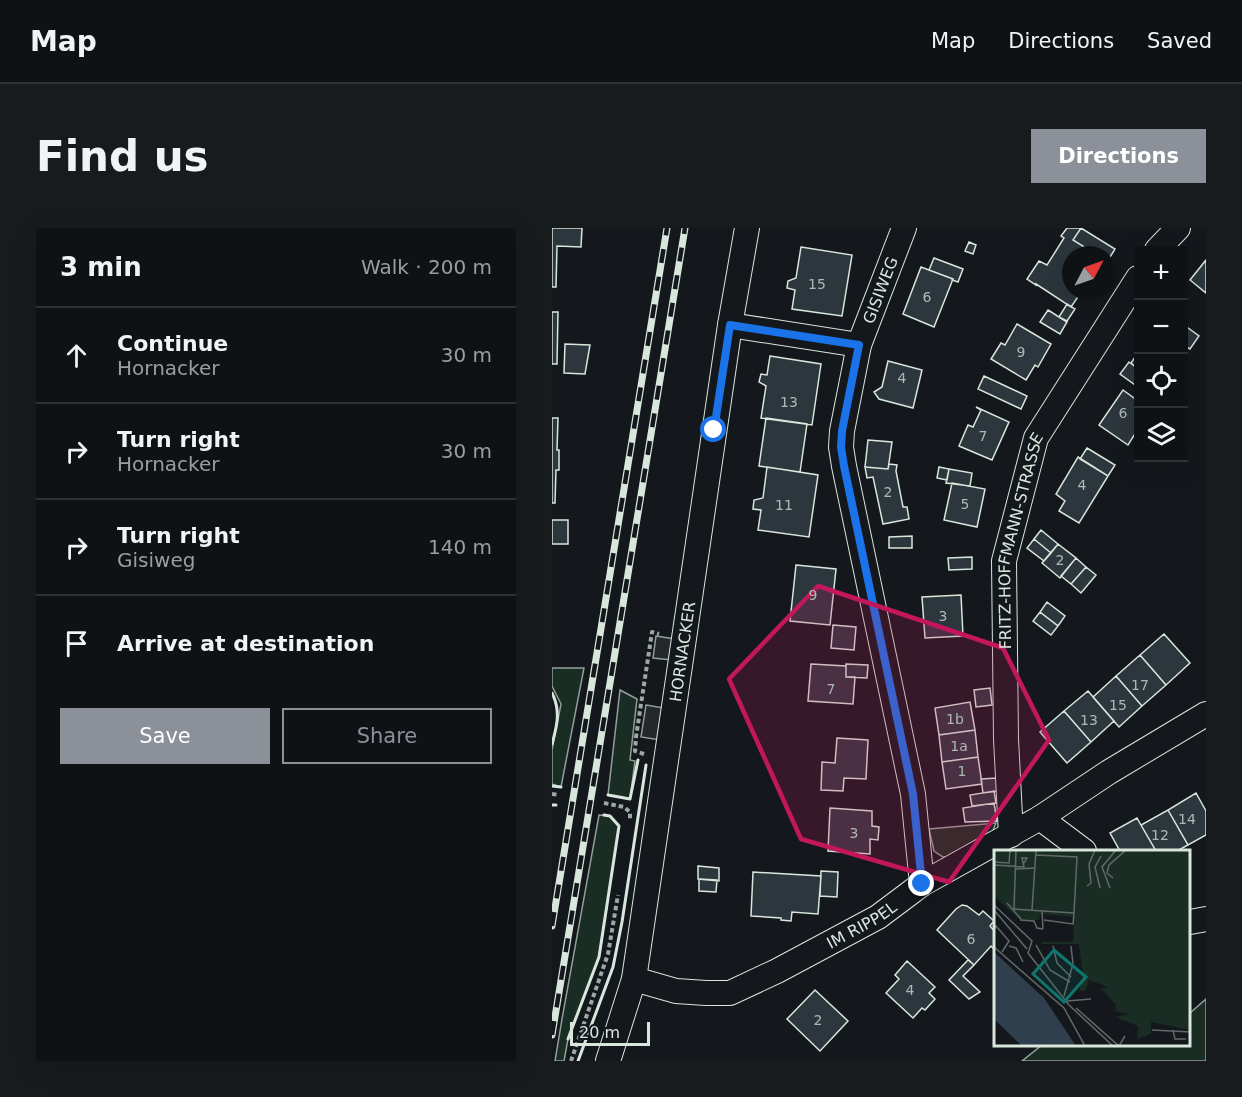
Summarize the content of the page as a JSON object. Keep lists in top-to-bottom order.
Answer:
{
  "streets": {
    "street": [
      "GISIWEG",
      "FRITZ-HOFFMANN-STRASSE",
      "HORNACKER",
      "IM RIPPEL"
    ]
  },
  "crossings": [
    ["GISIWEG", "IM RIPPEL"],
    ["FRITZ-HOFFMANN-STRASSE", "IM RIPPEL"],
    ["HORNACKER", "IM RIPPEL"]
  ],
  "house_numbers": [
    "15",
    "6",
    "9",
    "4",
    "13",
    "6",
    "7",
    "4",
    "2",
    "5",
    "11",
    "2",
    "9",
    "3",
    "17",
    "7",
    "15",
    "1b",
    "13",
    "1a",
    "1",
    "14",
    "3",
    "12",
    "6",
    "4",
    "2"
  ],
  "scale_bar": "20 m",
  "north": "top right",
  "page": {
    "header": "Map",
    "nav": ["Map", "Directions", "Saved"],
    "buttons": [
      "Directions",
      ["Save", "Share"]
    ],
    "title": "Find us",
    "heading": ["3 min", "Walk · 200 m"],
    "map_buttons": ["+", "−"],
    "list": [
      ["Continue", "Hornacker", "30 m"],
      ["Turn right", "Hornacker", "30 m"],
      ["Turn right", "Gisiweg", "140 m"],
      "Arrive at destination"
    ],
    "scale": "20 m"
  }
}
